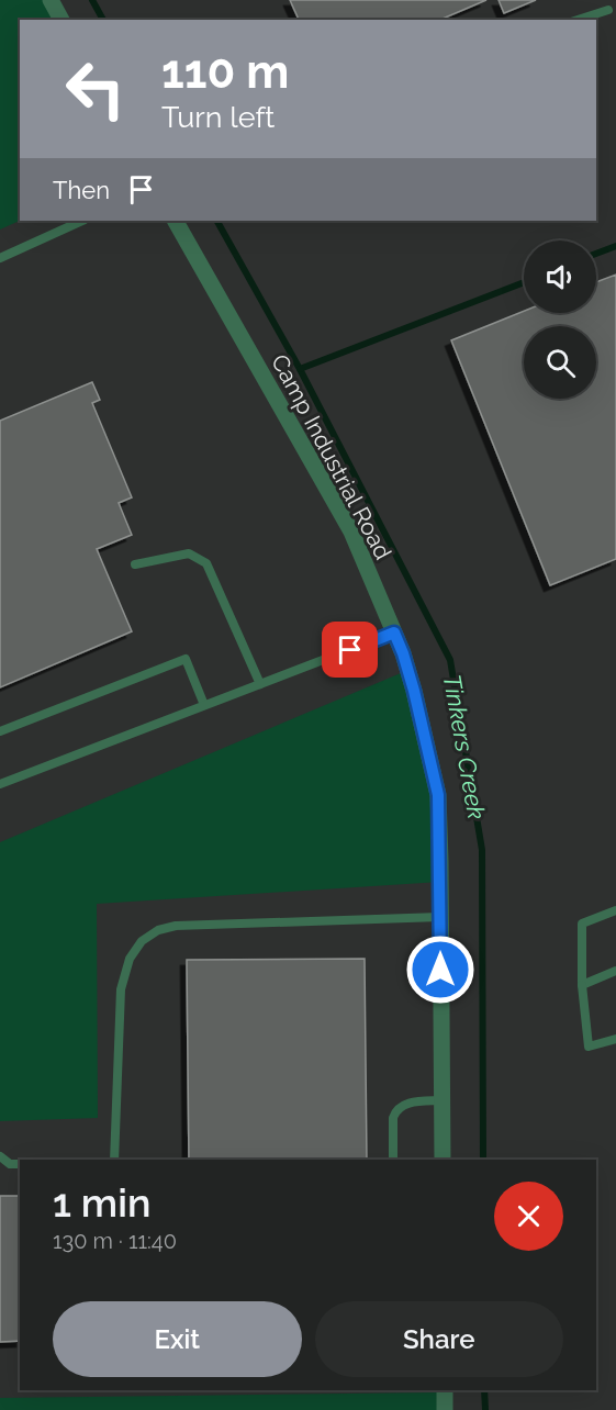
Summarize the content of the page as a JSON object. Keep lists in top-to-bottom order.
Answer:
{
  "streets": {
    "street": ["Camp Industrial Road"]
  },
  "water": ["Tinkers Creek"],
  "page": {
    "turn": ["110 m", "Turn left"],
    "then": "Then",
    "heading": ["1 min", "130 m · 11:40"],
    "buttons": ["Exit", "Share"]
  }
}
